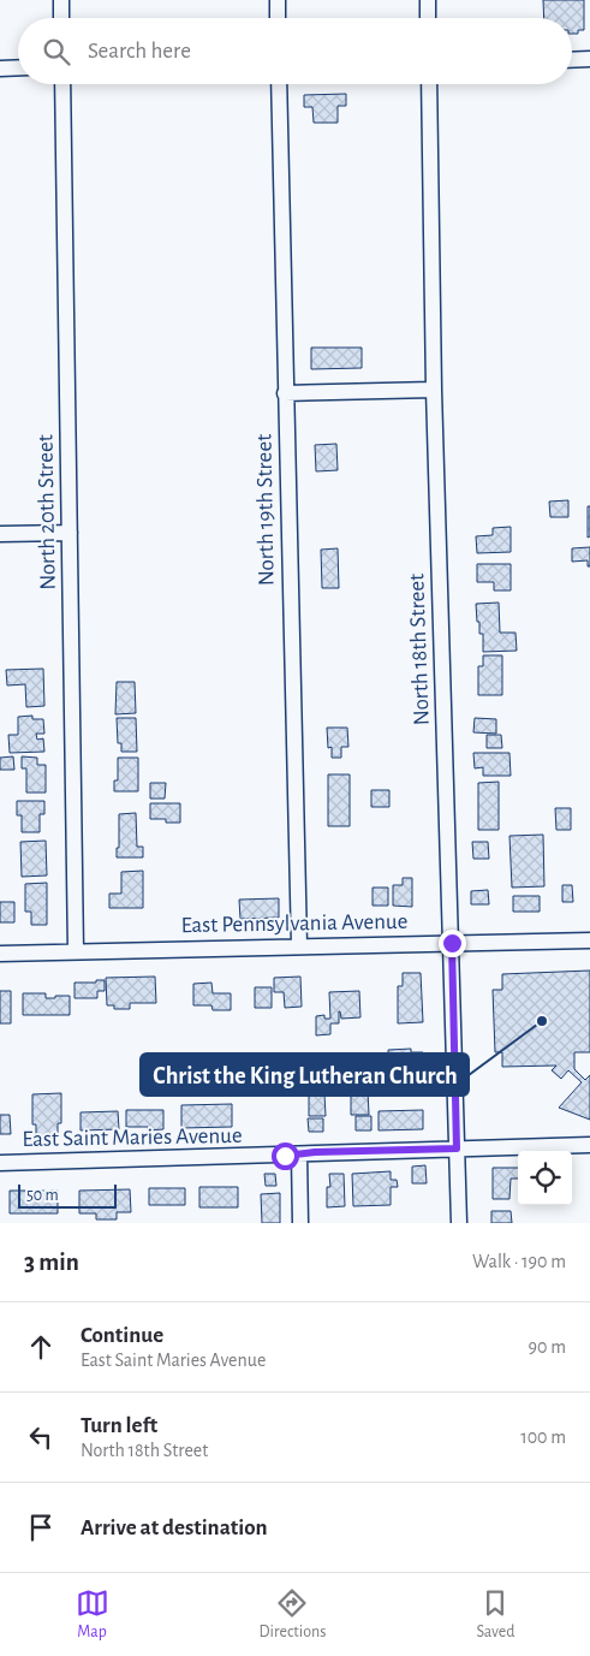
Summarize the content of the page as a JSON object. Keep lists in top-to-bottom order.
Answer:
{
  "streets": {
    "street": [
      "North 19th Street",
      "North 20th Street",
      "North 18th Street",
      "East Pennsylvania Avenue",
      "East Saint Maries Avenue"
    ]
  },
  "crossings": [
    ["North 19th Street", "East Pennsylvania Avenue"],
    ["North 20th Street", "East Pennsylvania Avenue"],
    ["North 18th Street", "East Pennsylvania Avenue"],
    ["North 18th Street", "East Saint Maries Avenue"]
  ],
  "places": ["Christ the King Lutheran Church"],
  "scale_bar": "50 m",
  "page": {
    "search": "Search here",
    "scale": "50 m",
    "heading": ["3 min", "Walk · 190 m"],
    "list": [
      ["Continue", "East Saint Maries Avenue", "90 m"],
      ["Turn left", "North 18th Street", "100 m"],
      "Arrive at destination"
    ],
    "nav": ["Map", "Directions", "Saved"]
  }
}
